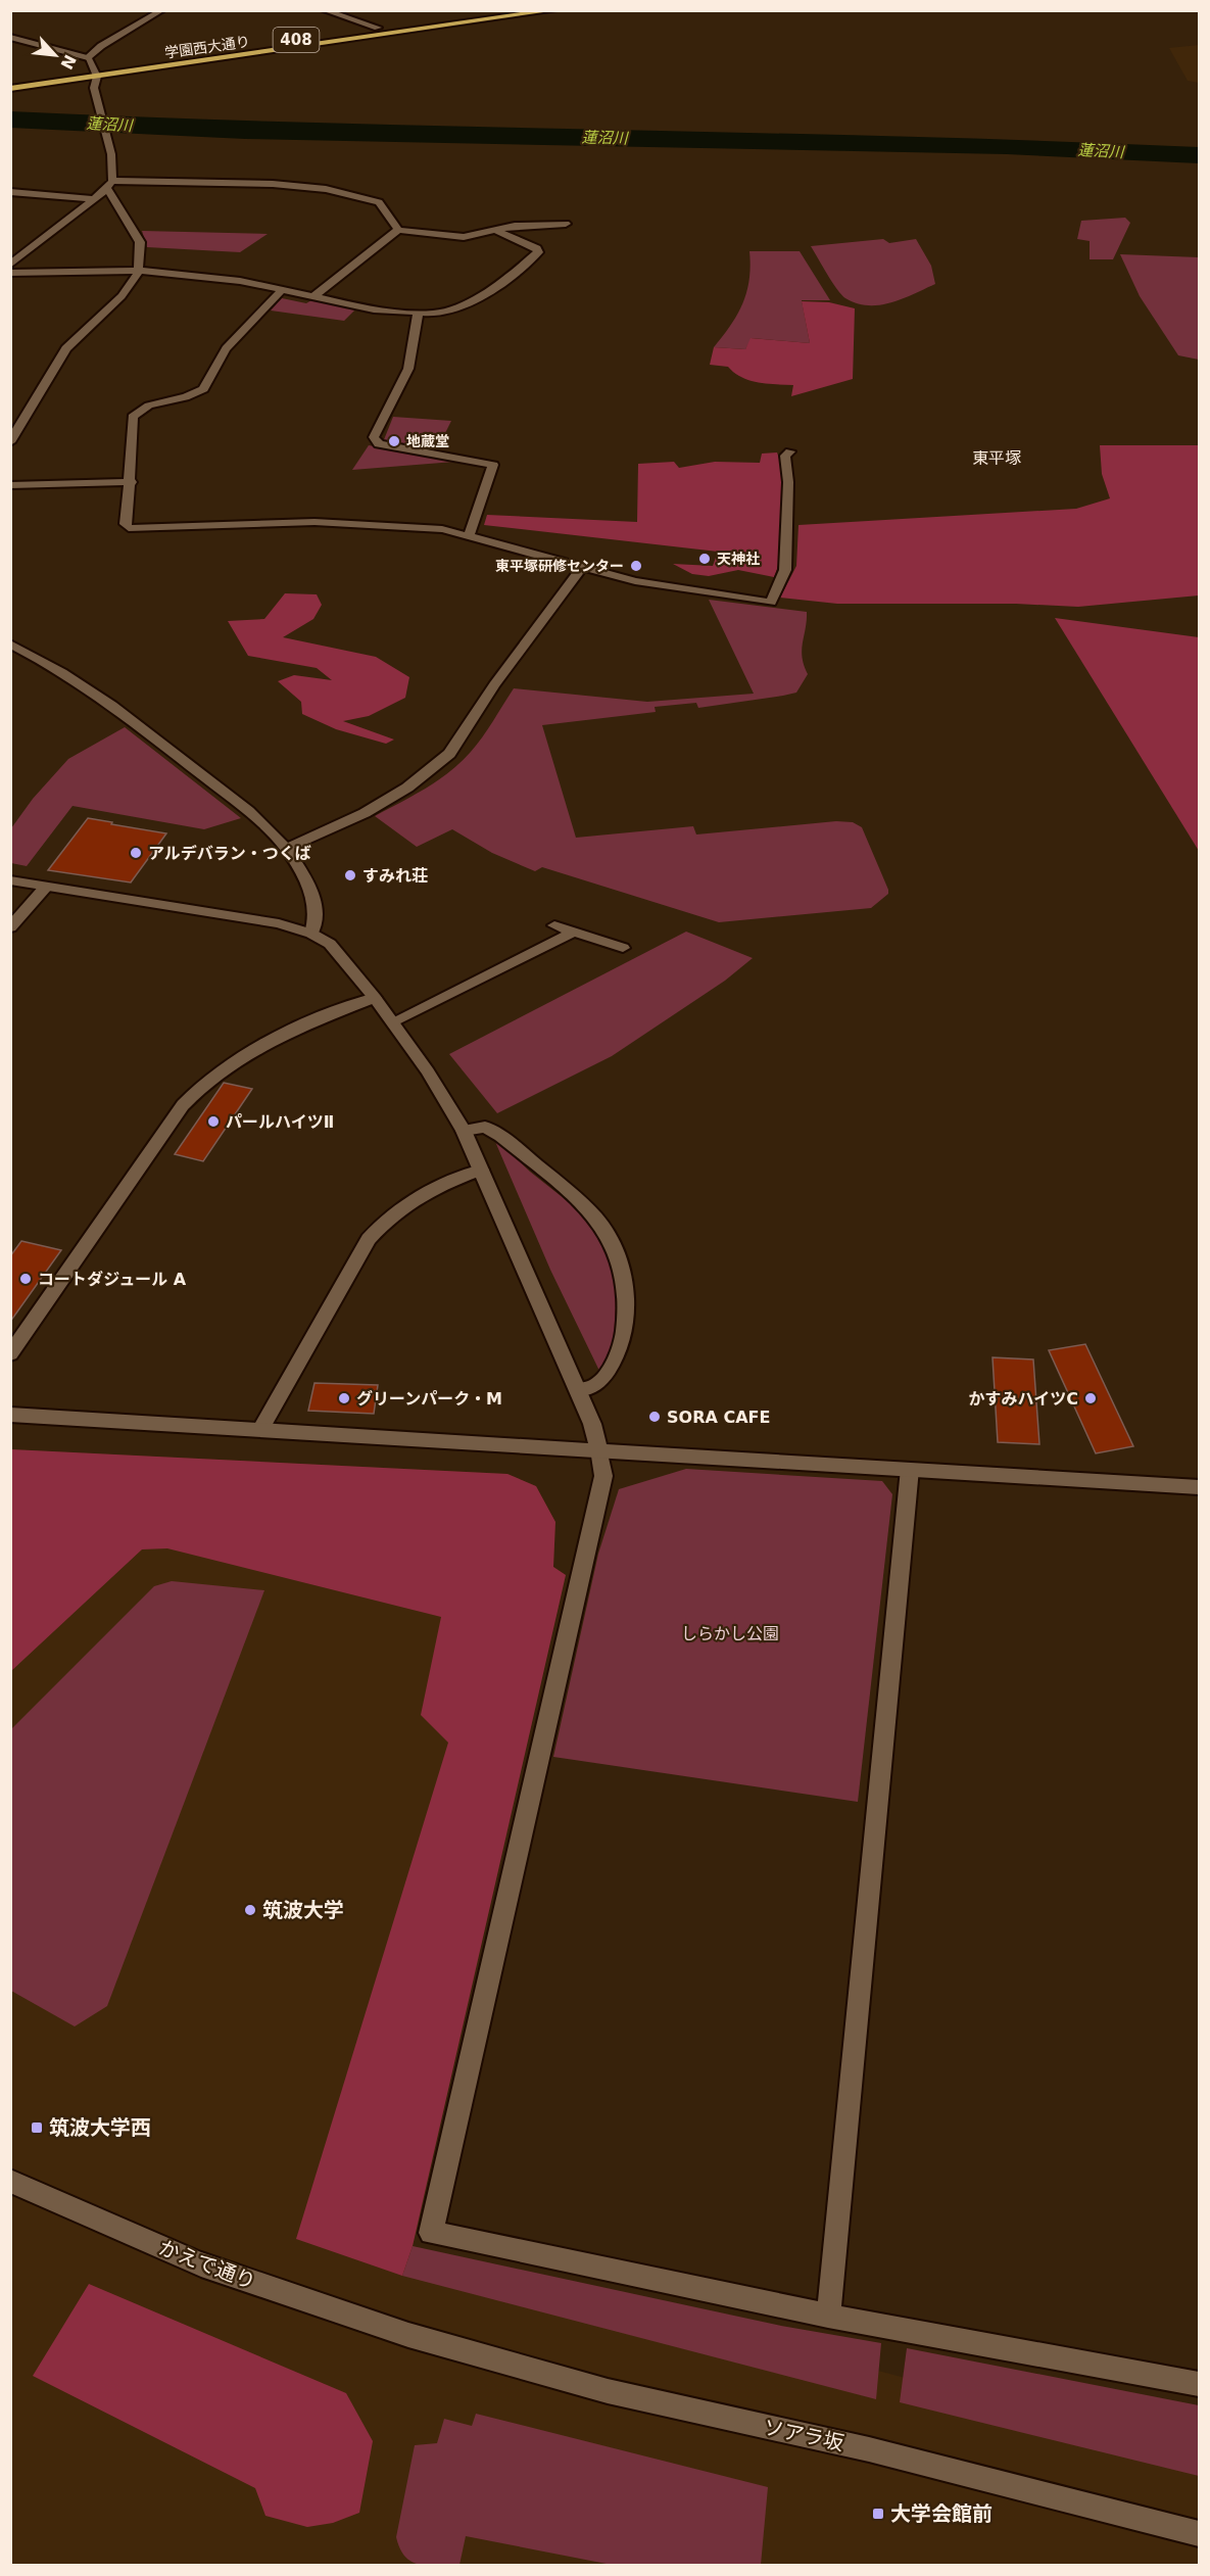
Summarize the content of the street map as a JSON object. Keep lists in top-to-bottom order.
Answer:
{
  "streets": {
    "highway": ["408", "学園西大通り"],
    "street": ["かえで通り", "ソアラ坂"]
  },
  "crossings": [
    ["かえで通り", "ソアラ坂"]
  ],
  "districts": ["東平塚"],
  "water": ["蓮沼川"],
  "parks": ["しらかし公園"],
  "places": {
    "other": [
      "地蔵堂",
      "天神社",
      "東平塚研修センター",
      "アルデバラン・つくば",
      "すみれ荘",
      "パールハイツⅡ",
      "コートダジュール A",
      "グリーンパーク・M",
      "かすみハイツC",
      "SORA CAFE",
      "筑波大学"
    ],
    "transit": ["筑波大学西", "大学会館前"]
  },
  "north": "bottom right"
}
